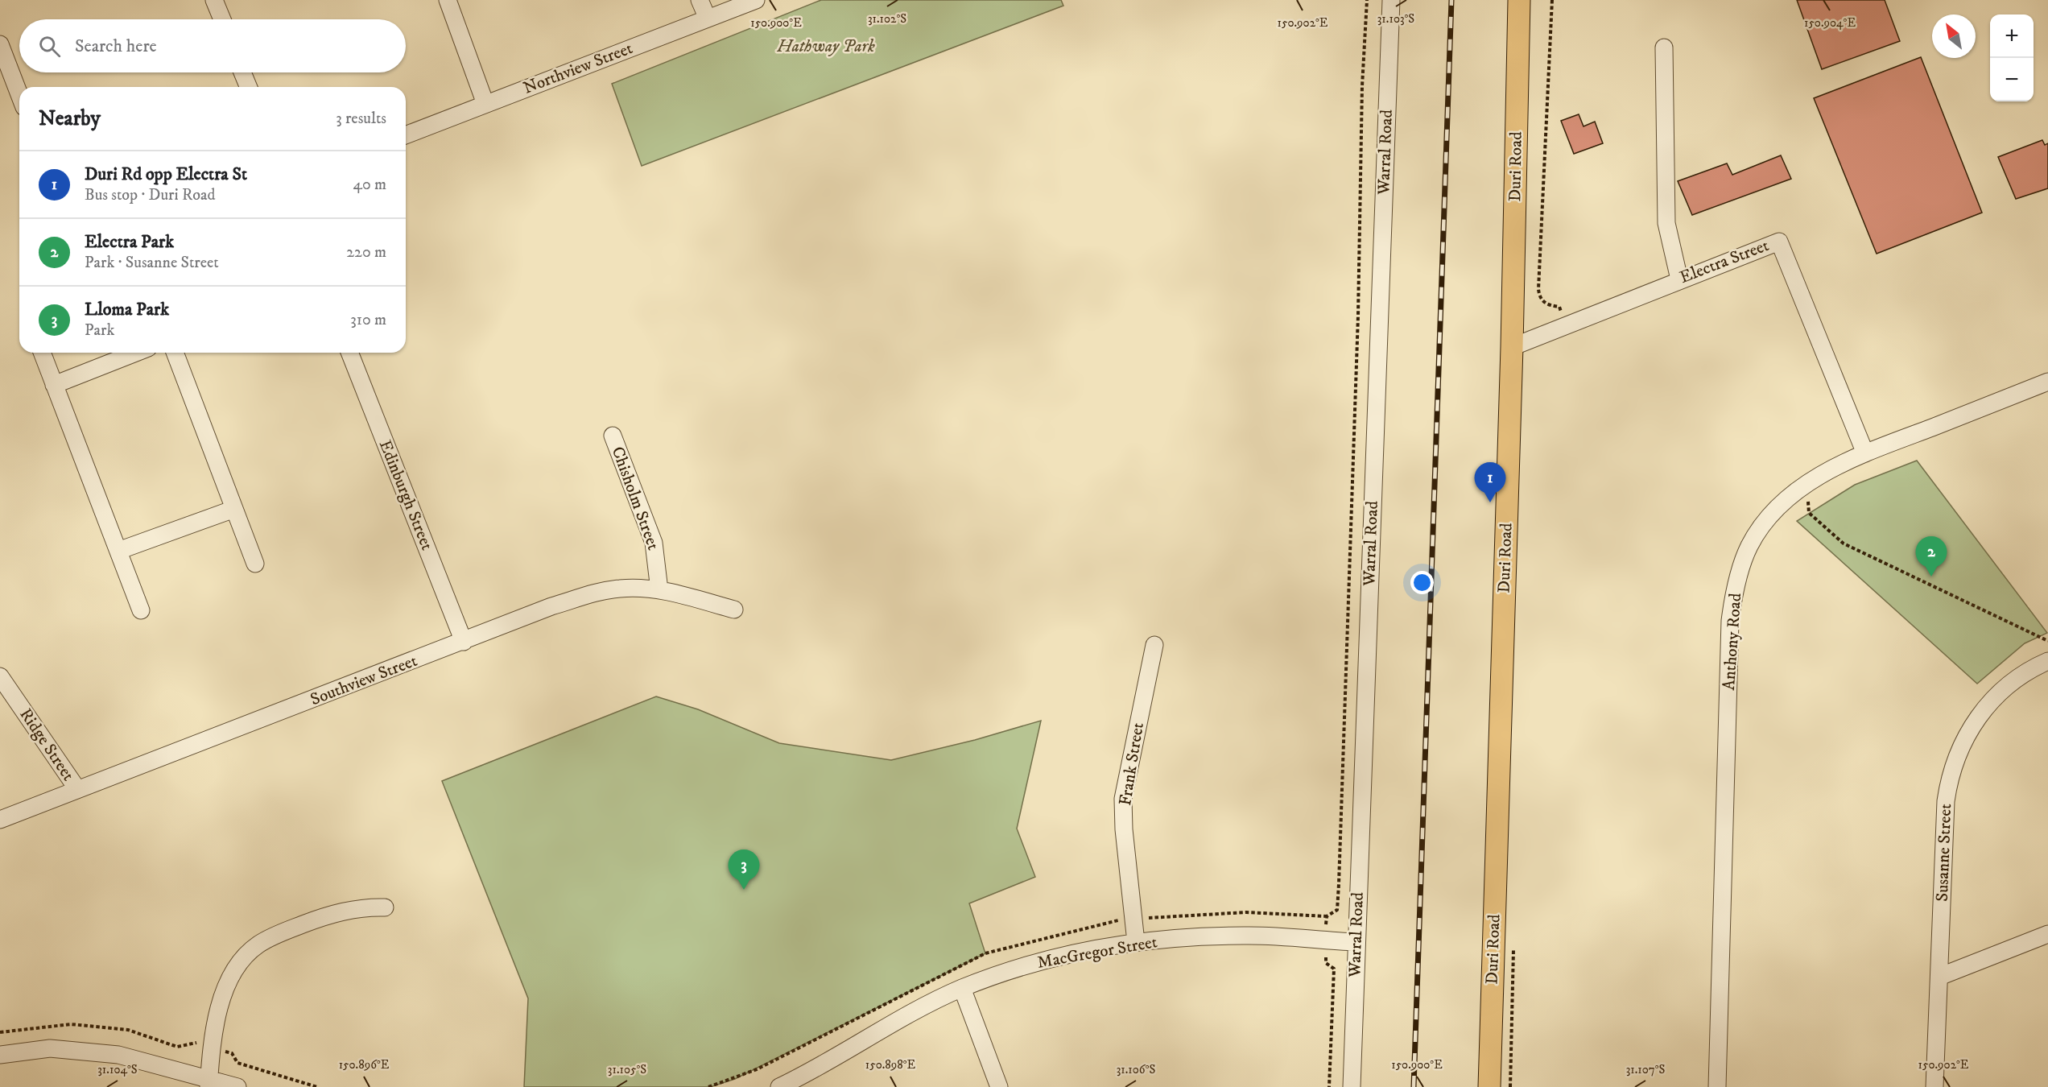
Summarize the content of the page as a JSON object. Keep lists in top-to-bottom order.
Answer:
{
  "streets": {
    "main road": ["Duri Road"],
    "street": [
      "Northview Street",
      "Warral Road",
      "Electra Street",
      "Edinburgh Street",
      "Chisholm Street",
      "Anthony Road",
      "Southview Street",
      "Ridge Street",
      "Frank Street",
      "Susanne Street",
      "MacGregor Street"
    ]
  },
  "crossings": [
    ["Warral Road", "MacGregor Street"],
    ["Duri Road", "Electra Street"],
    ["Electra Street", "Anthony Road"],
    ["Edinburgh Street", "Southview Street"],
    ["Chisholm Street", "Southview Street"],
    ["Southview Street", "Ridge Street"],
    ["Frank Street", "MacGregor Street"]
  ],
  "parks": ["Hathway Park"],
  "north": "top left",
  "page": {
    "map_buttons": ["+", "−"],
    "search": "Search here",
    "heading": ["Nearby", "3 results"],
    "list": [
      {
        "mark": "1",
        "name": "Duri Rd opp Electra St",
        "note": "Bus stop · Duri Road",
        "value": "40 m"
      },
      {
        "mark": "2",
        "name": "Electra Park",
        "note": "Park · Susanne Street",
        "value": "220 m"
      },
      {
        "mark": "3",
        "name": "Lloma Park",
        "note": "Park",
        "value": "310 m"
      }
    ],
    "pins": ["1", "2", "3"]
  },
  "coordinates": [
    "31.103°S",
    "31.102°S",
    "150.902°E",
    "150.900°E",
    "150.904°E",
    "150.896°E",
    "150.898°E",
    "31.104°S",
    "31.105°S",
    "31.106°S",
    "31.107°S"
  ]
}
